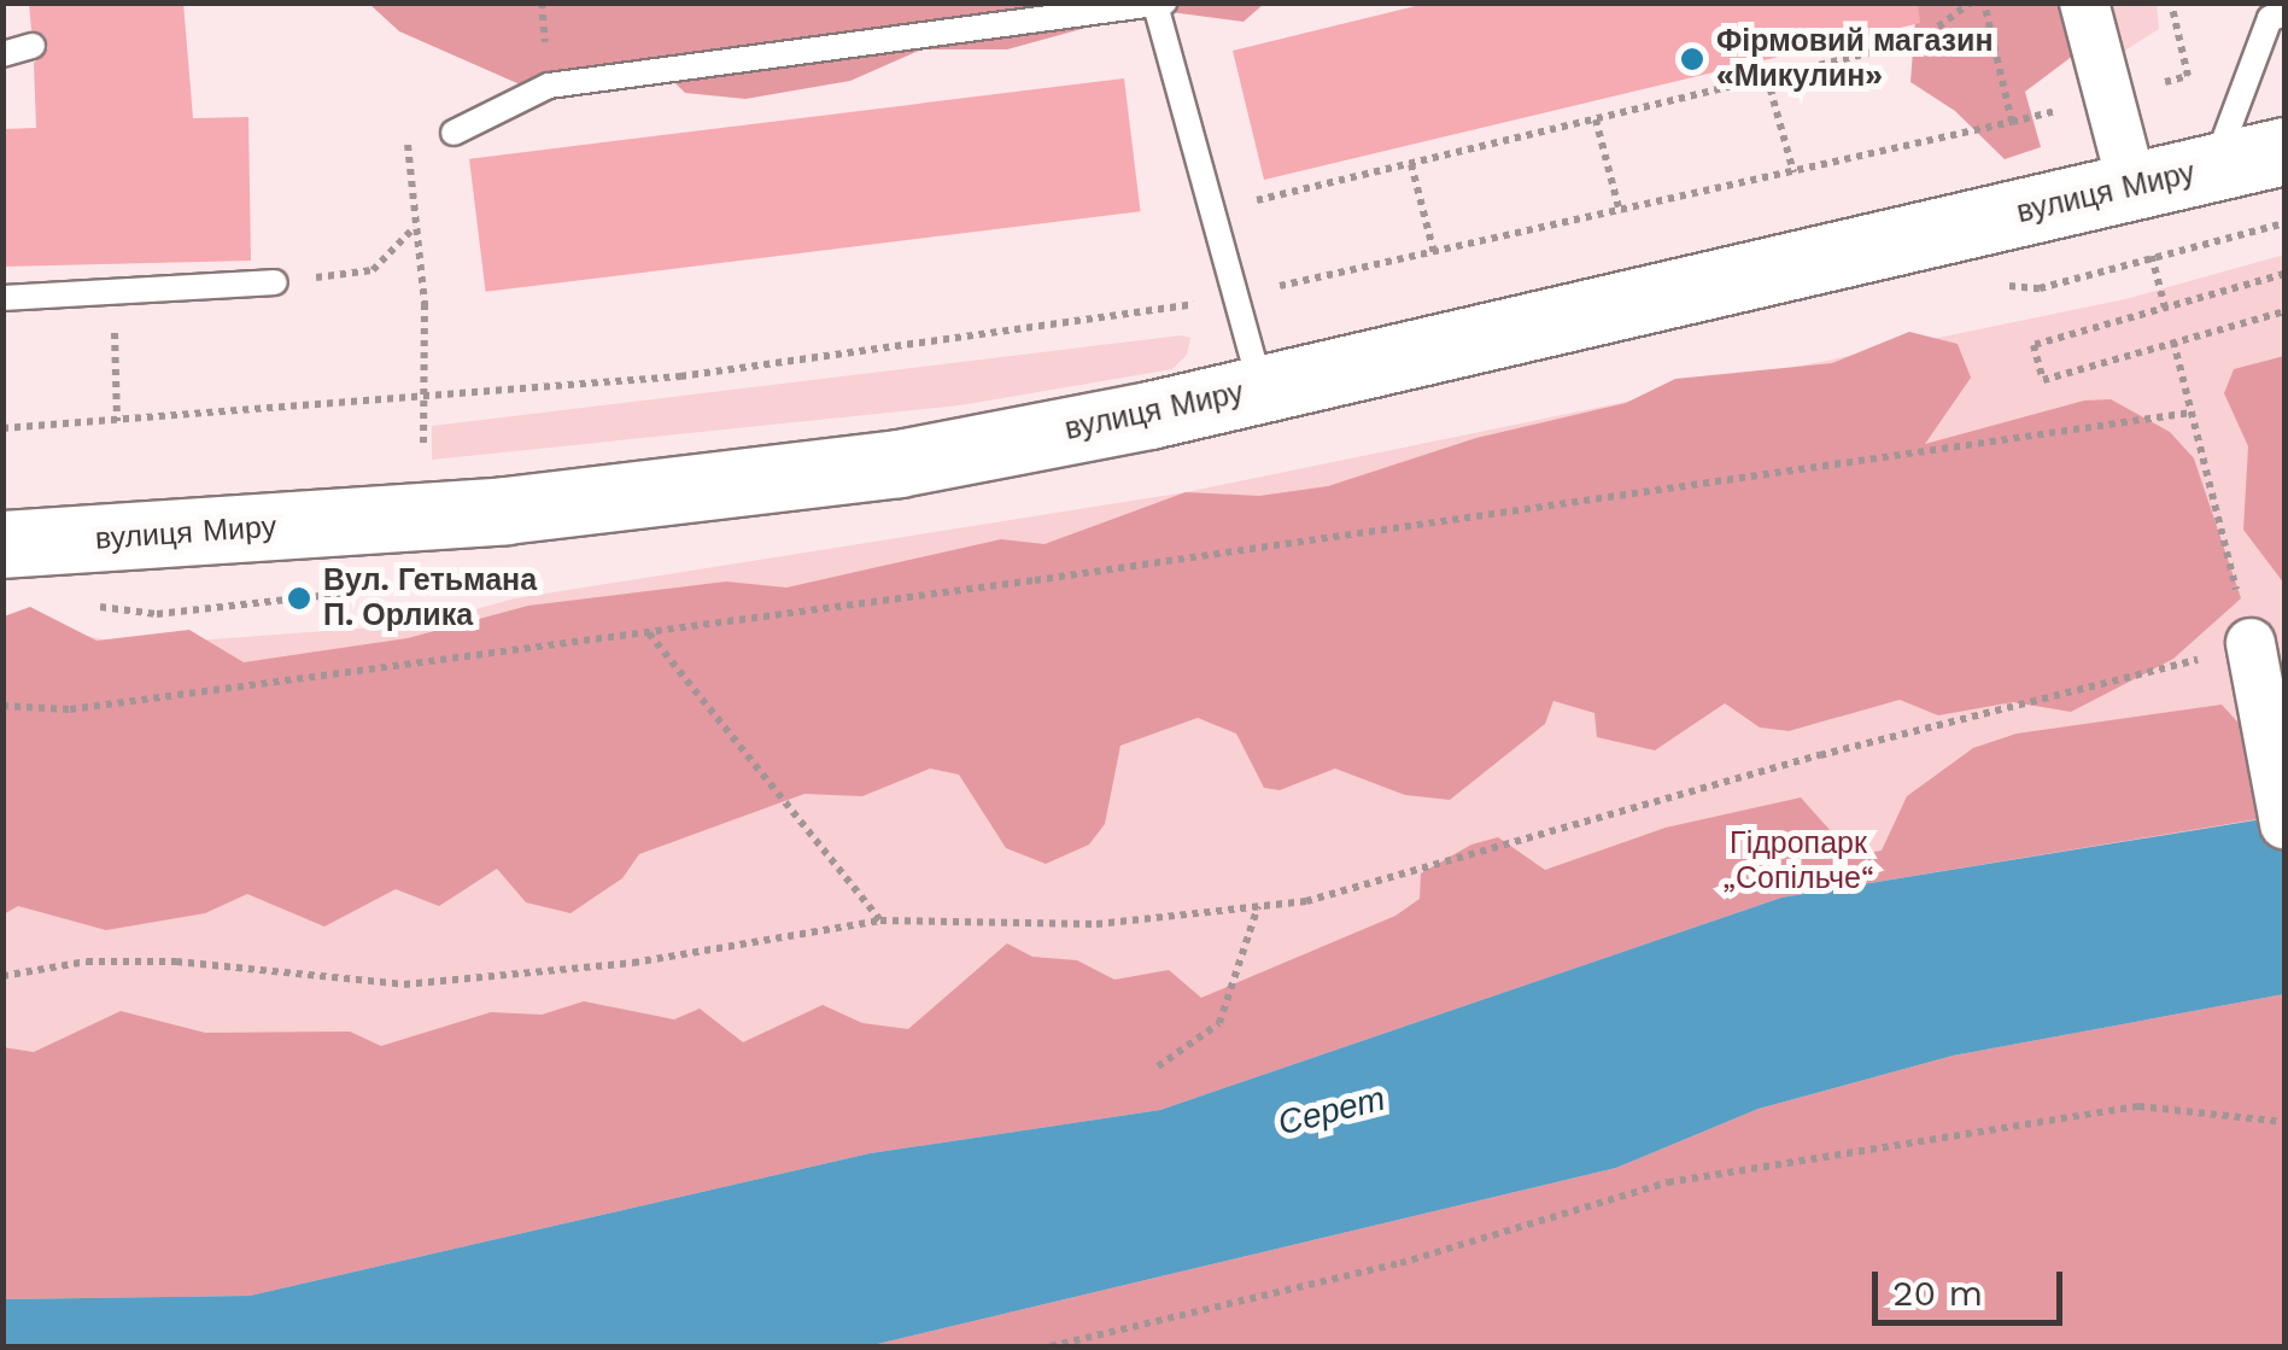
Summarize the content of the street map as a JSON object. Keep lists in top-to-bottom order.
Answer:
{
  "streets": {
    "main road": ["вулиця Миру"]
  },
  "water": ["Серет"],
  "parks": ["Гідропарк „Сопільче“"],
  "places": ["Фірмовий магазин «Микулин»", "Вул. Гетьмана П. Орлика"],
  "scale_bar": "20 m"
}
